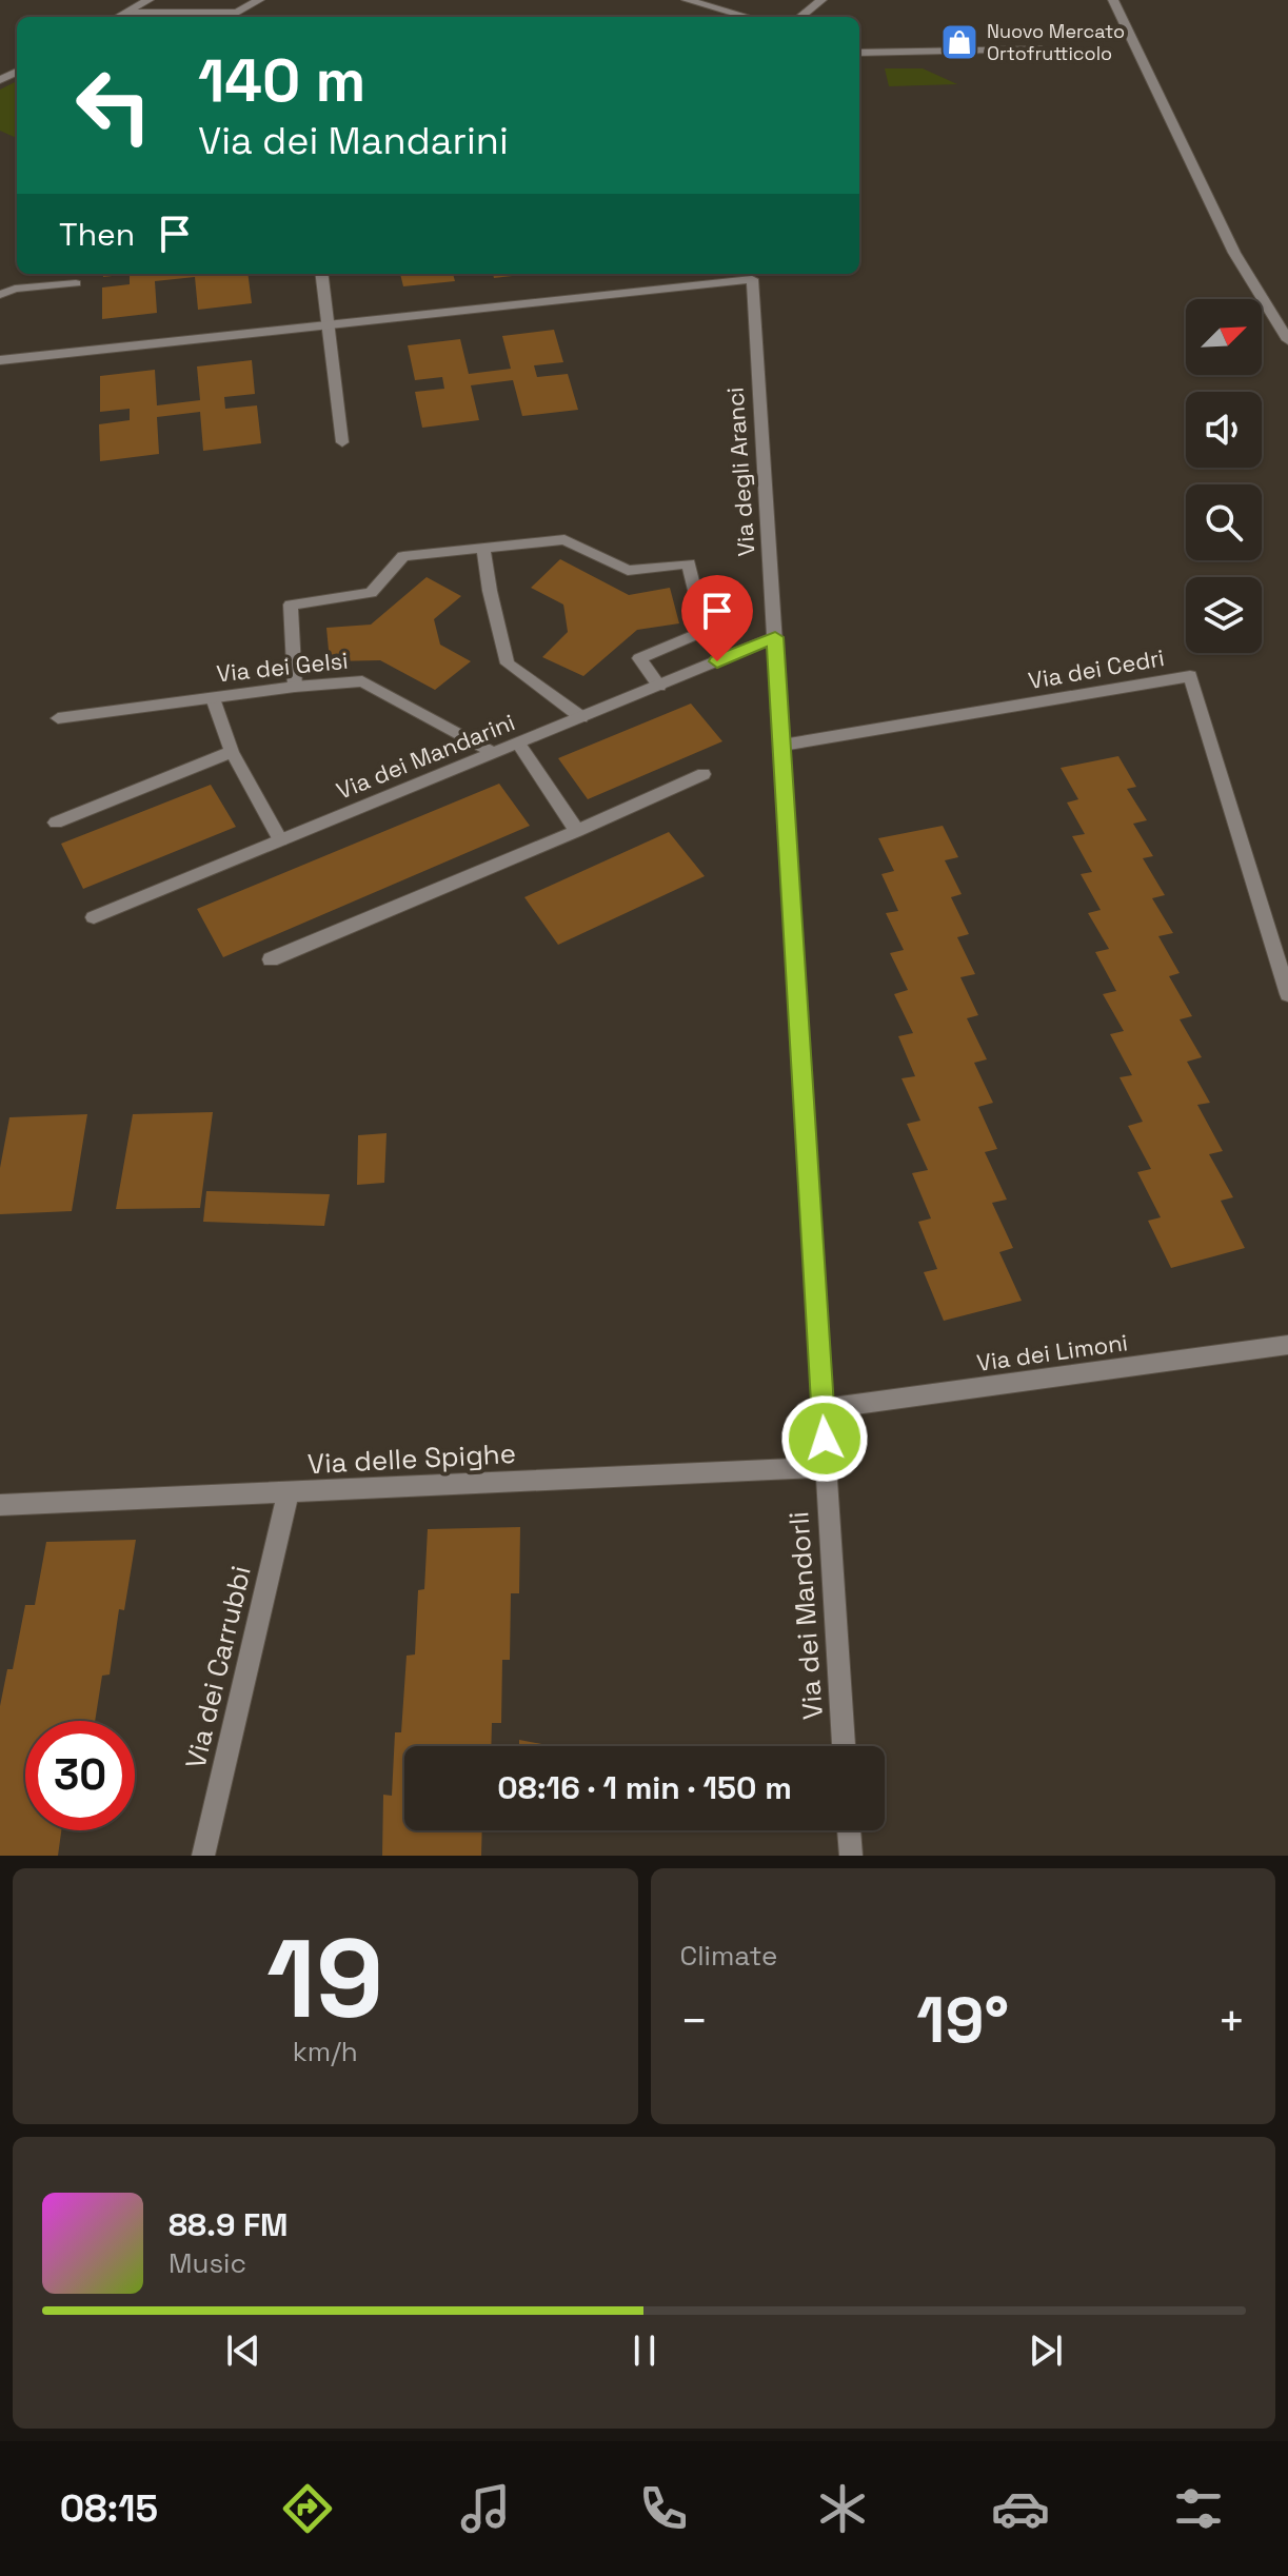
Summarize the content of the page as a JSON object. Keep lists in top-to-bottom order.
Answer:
{
  "streets": {
    "street": [
      "Via degli Aranci",
      "Via dei Gelsi",
      "Via dei Cedri",
      "Via dei Mandarini",
      "Via dei Limoni",
      "Via delle Spighe",
      "Via dei Mandorli",
      "Via dei Carrubbi"
    ]
  },
  "crossings": [
    ["Via degli Aranci", "Via dei Cedri"],
    ["Via degli Aranci", "Via dei Mandarini"],
    ["Via degli Aranci", "Via dei Limoni"],
    ["Via degli Aranci", "Via delle Spighe"],
    ["Via degli Aranci", "Via dei Mandorli"],
    ["Via dei Gelsi", "Via dei Mandarini"],
    ["Via delle Spighe", "Via dei Mandorli"],
    ["Via delle Spighe", "Via dei Carrubbi"]
  ],
  "places": {
    "shop": ["Nuovo Mercato Ortofrutticolo"]
  },
  "north": "top right",
  "page": {
    "turn": ["140 m", "Via dei Mandarini"],
    "then": "Then",
    "limit": "30",
    "trip": "08:16 · 1 min · 150 m",
    "tile": [
      ["19", "km/h"],
      "Climate"
    ],
    "heat": ["−", "19°", "+"],
    "song": ["88.9 FM", "Music"],
    "tabs": "08:15"
  }
}
